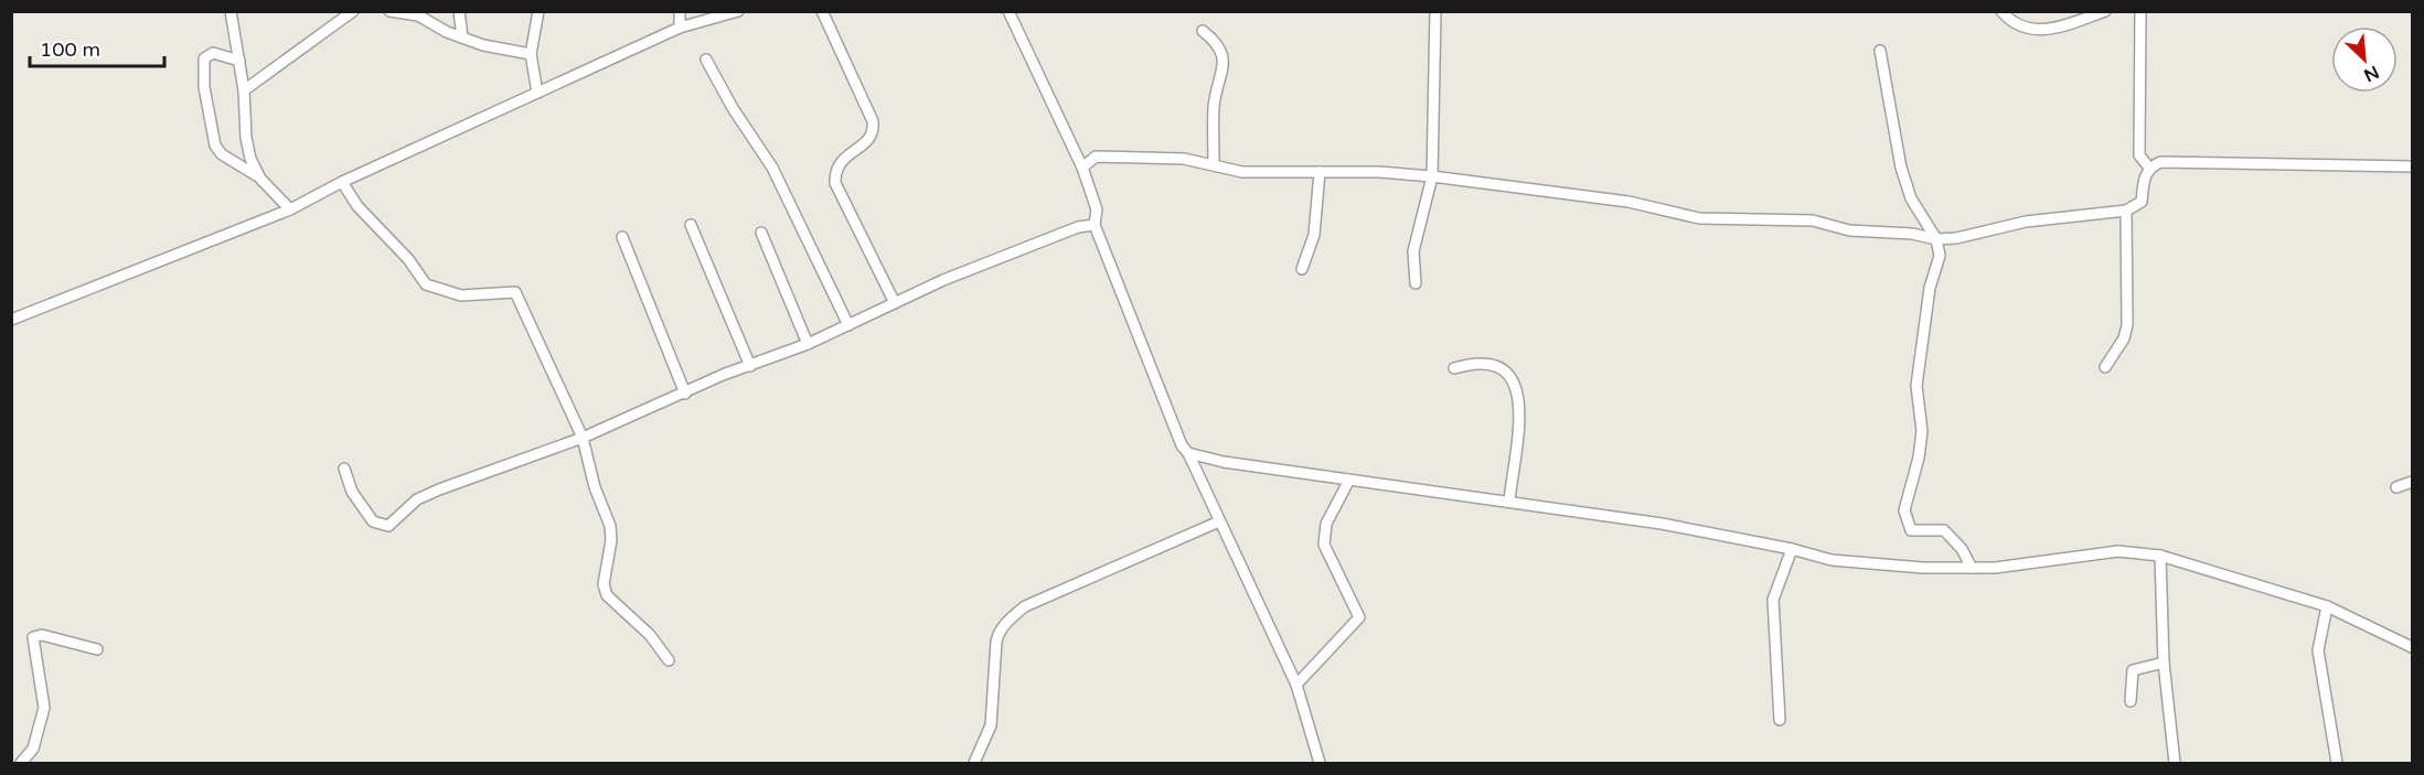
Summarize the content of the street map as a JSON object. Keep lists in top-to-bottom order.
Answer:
{
  "scale_bar": "100 m",
  "north": "bottom right"
}
